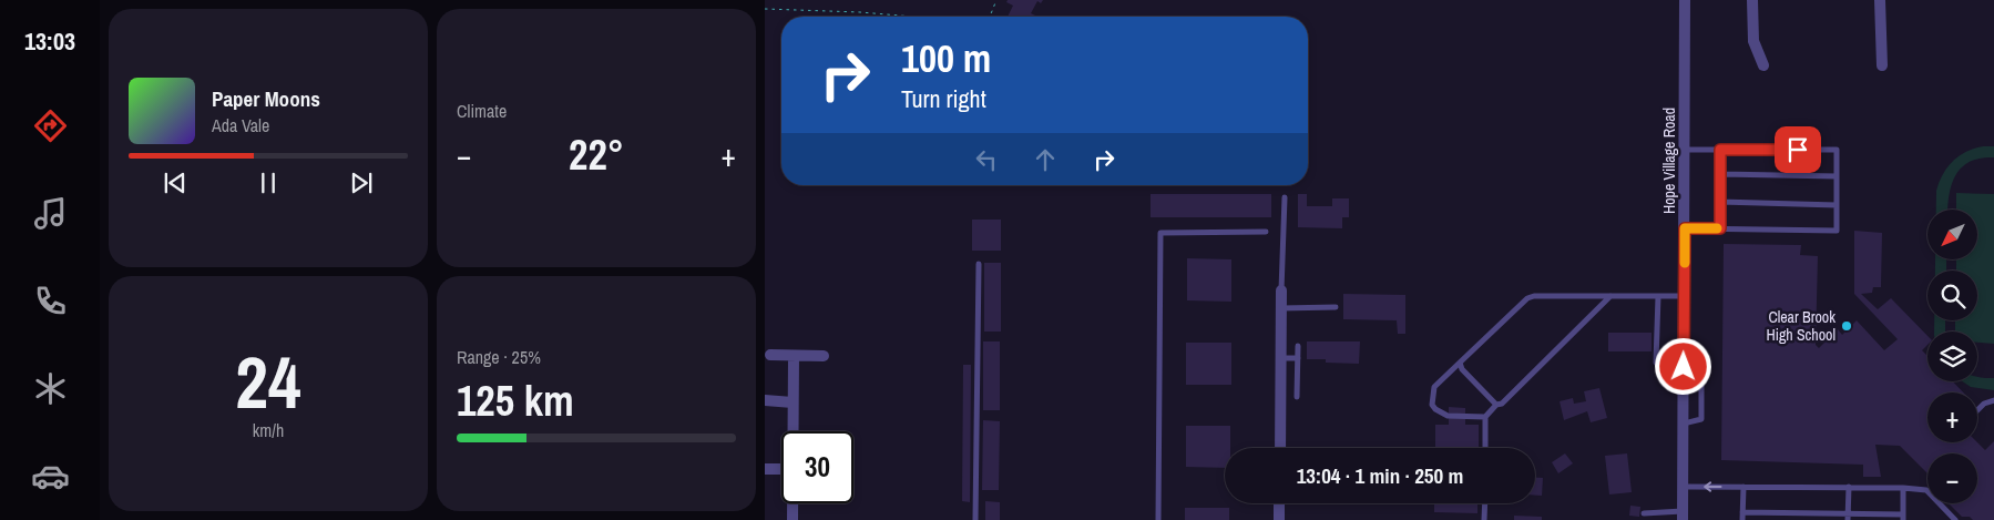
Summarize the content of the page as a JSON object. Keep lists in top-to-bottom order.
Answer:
{
  "streets": {
    "street": ["Hope Village Road"]
  },
  "places": ["Clear Brook High School"],
  "north": "bottom left",
  "page": {
    "tabs": "13:03",
    "tile": [
      "Climate",
      ["24", "km/h"],
      ["Range · 25%", "125 km"]
    ],
    "turn": ["100 m", "Turn right"],
    "song": ["Paper Moons", "Ada Vale"],
    "heat": ["−", "22°", "+"],
    "map_buttons": ["+", "−"],
    "limit": "30",
    "trip": "13:04 · 1 min · 250 m"
  }
}
